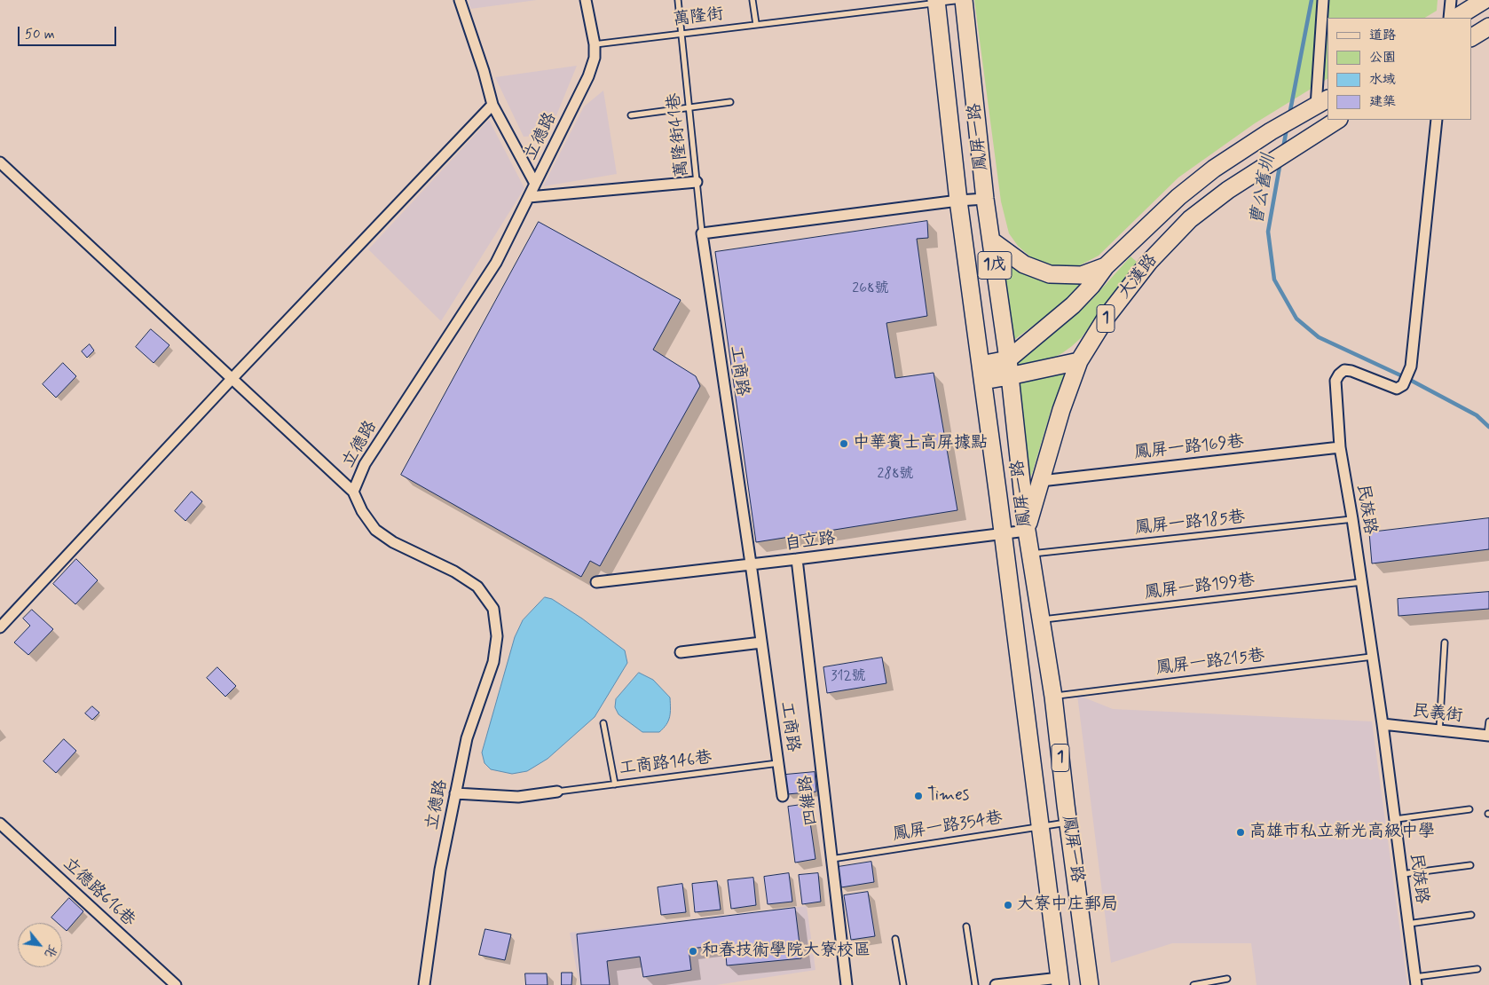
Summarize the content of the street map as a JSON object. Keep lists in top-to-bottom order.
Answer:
{
  "streets": {
    "main road": [
      "鳳屏一路",
      "1戊",
      "大漢路",
      "1"
    ],
    "street": [
      "立德路",
      "工商路",
      "鳳屏一路169巷",
      "民族路",
      "自立路",
      "民義街",
      "四維路",
      "立德路616巷"
    ],
    "lane": [
      "萬隆街",
      "萬隆街41巷",
      "鳳屏一路185巷",
      "鳳屏一路199巷",
      "鳳屏一路215巷",
      "工商路146巷",
      "鳳屏一路354巷"
    ]
  },
  "crossings": [
    ["萬隆街", "萬隆街41巷"],
    ["萬隆街", "立德路"],
    ["萬隆街", "鳳屏一路"],
    ["萬隆街41巷", "工商路"],
    ["鳳屏一路", "大漢路"],
    ["鳳屏一路", "鳳屏一路185巷"],
    ["鳳屏一路", "自立路"],
    ["鳳屏一路", "鳳屏一路199巷"],
    ["鳳屏一路", "鳳屏一路215巷"],
    ["鳳屏一路", "鳳屏一路354巷"],
    ["大漢路", "鳳屏一路169巷"],
    ["大漢路", "自立路"],
    ["工商路", "自立路"],
    ["工商路", "工商路146巷"],
    ["鳳屏一路169巷", "民族路"],
    ["民族路", "鳳屏一路185巷"],
    ["民族路", "鳳屏一路199巷"],
    ["民族路", "鳳屏一路215巷"],
    ["民族路", "民義街"],
    ["自立路", "四維路"],
    ["四維路", "鳳屏一路354巷"]
  ],
  "water": ["曹公舊圳"],
  "places": [
    "中華賓士高屏據點",
    "Times",
    "高雄市私立新光高級中學",
    "大寮中庄郵局",
    "和春技術學院大寮校區"
  ],
  "house_numbers": ["268號", "288號", "312號"],
  "legend": [
    "道路",
    "公園",
    "水域",
    "建築"
  ],
  "scale_bar": "50 m",
  "north": "bottom right"
}
